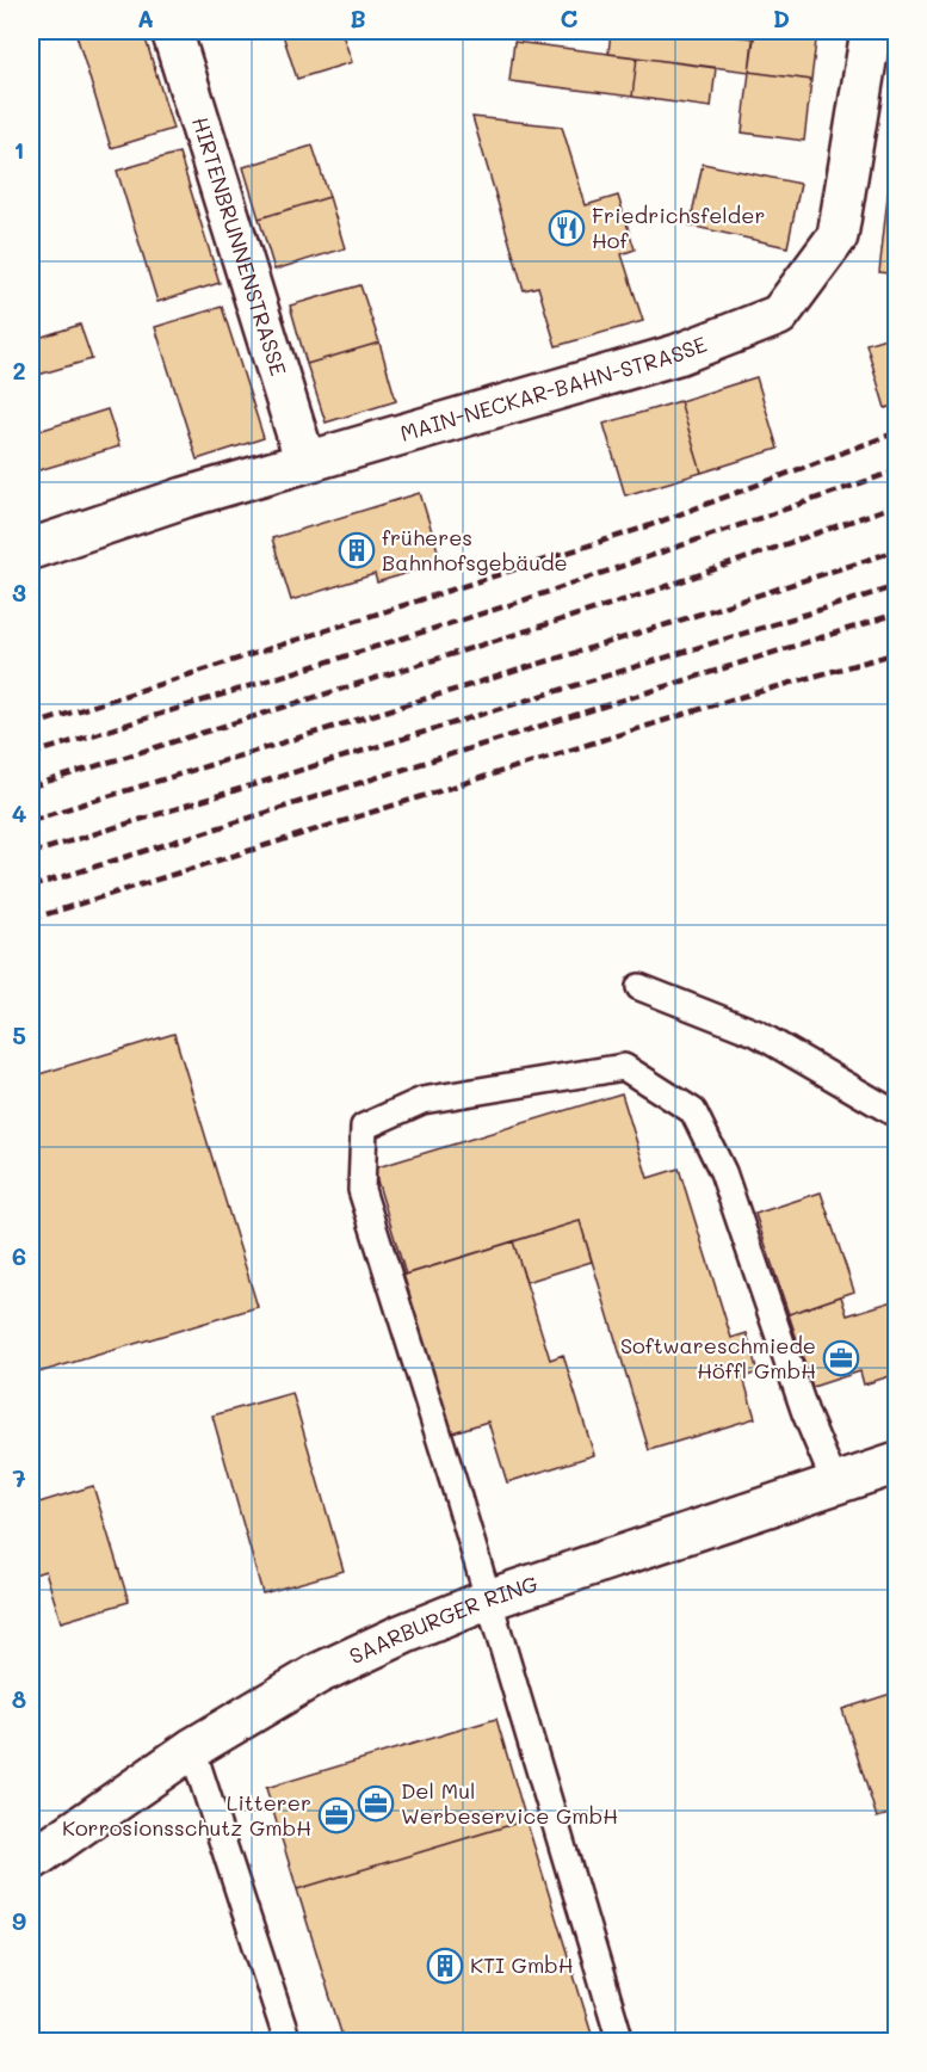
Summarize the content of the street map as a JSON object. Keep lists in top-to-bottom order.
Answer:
{
  "streets": {
    "street": ["HIRTENBRUNNENSTRASSE", "MAIN-NECKAR-BAHN-STRASSE", "SAARBURGER RING"]
  },
  "crossings": [
    ["HIRTENBRUNNENSTRASSE", "MAIN-NECKAR-BAHN-STRASSE"]
  ],
  "places": {
    "restaurant": ["Friedrichsfelder Hof"],
    "building": ["früheres Bahnhofsgebäude", "KTI GmbH"],
    "office": ["Softwareschmiede Höffl GmbH", "Del Mul Werbeservice GmbH", "Litterer Korrosionsschutz GmbH"]
  },
  "grid": {
    "columns": [
      "A",
      "B",
      "C",
      "D"
    ],
    "rows": [
      "1",
      "2",
      "3",
      "4",
      "5",
      "6",
      "7",
      "8",
      "9"
    ]
  }
}
